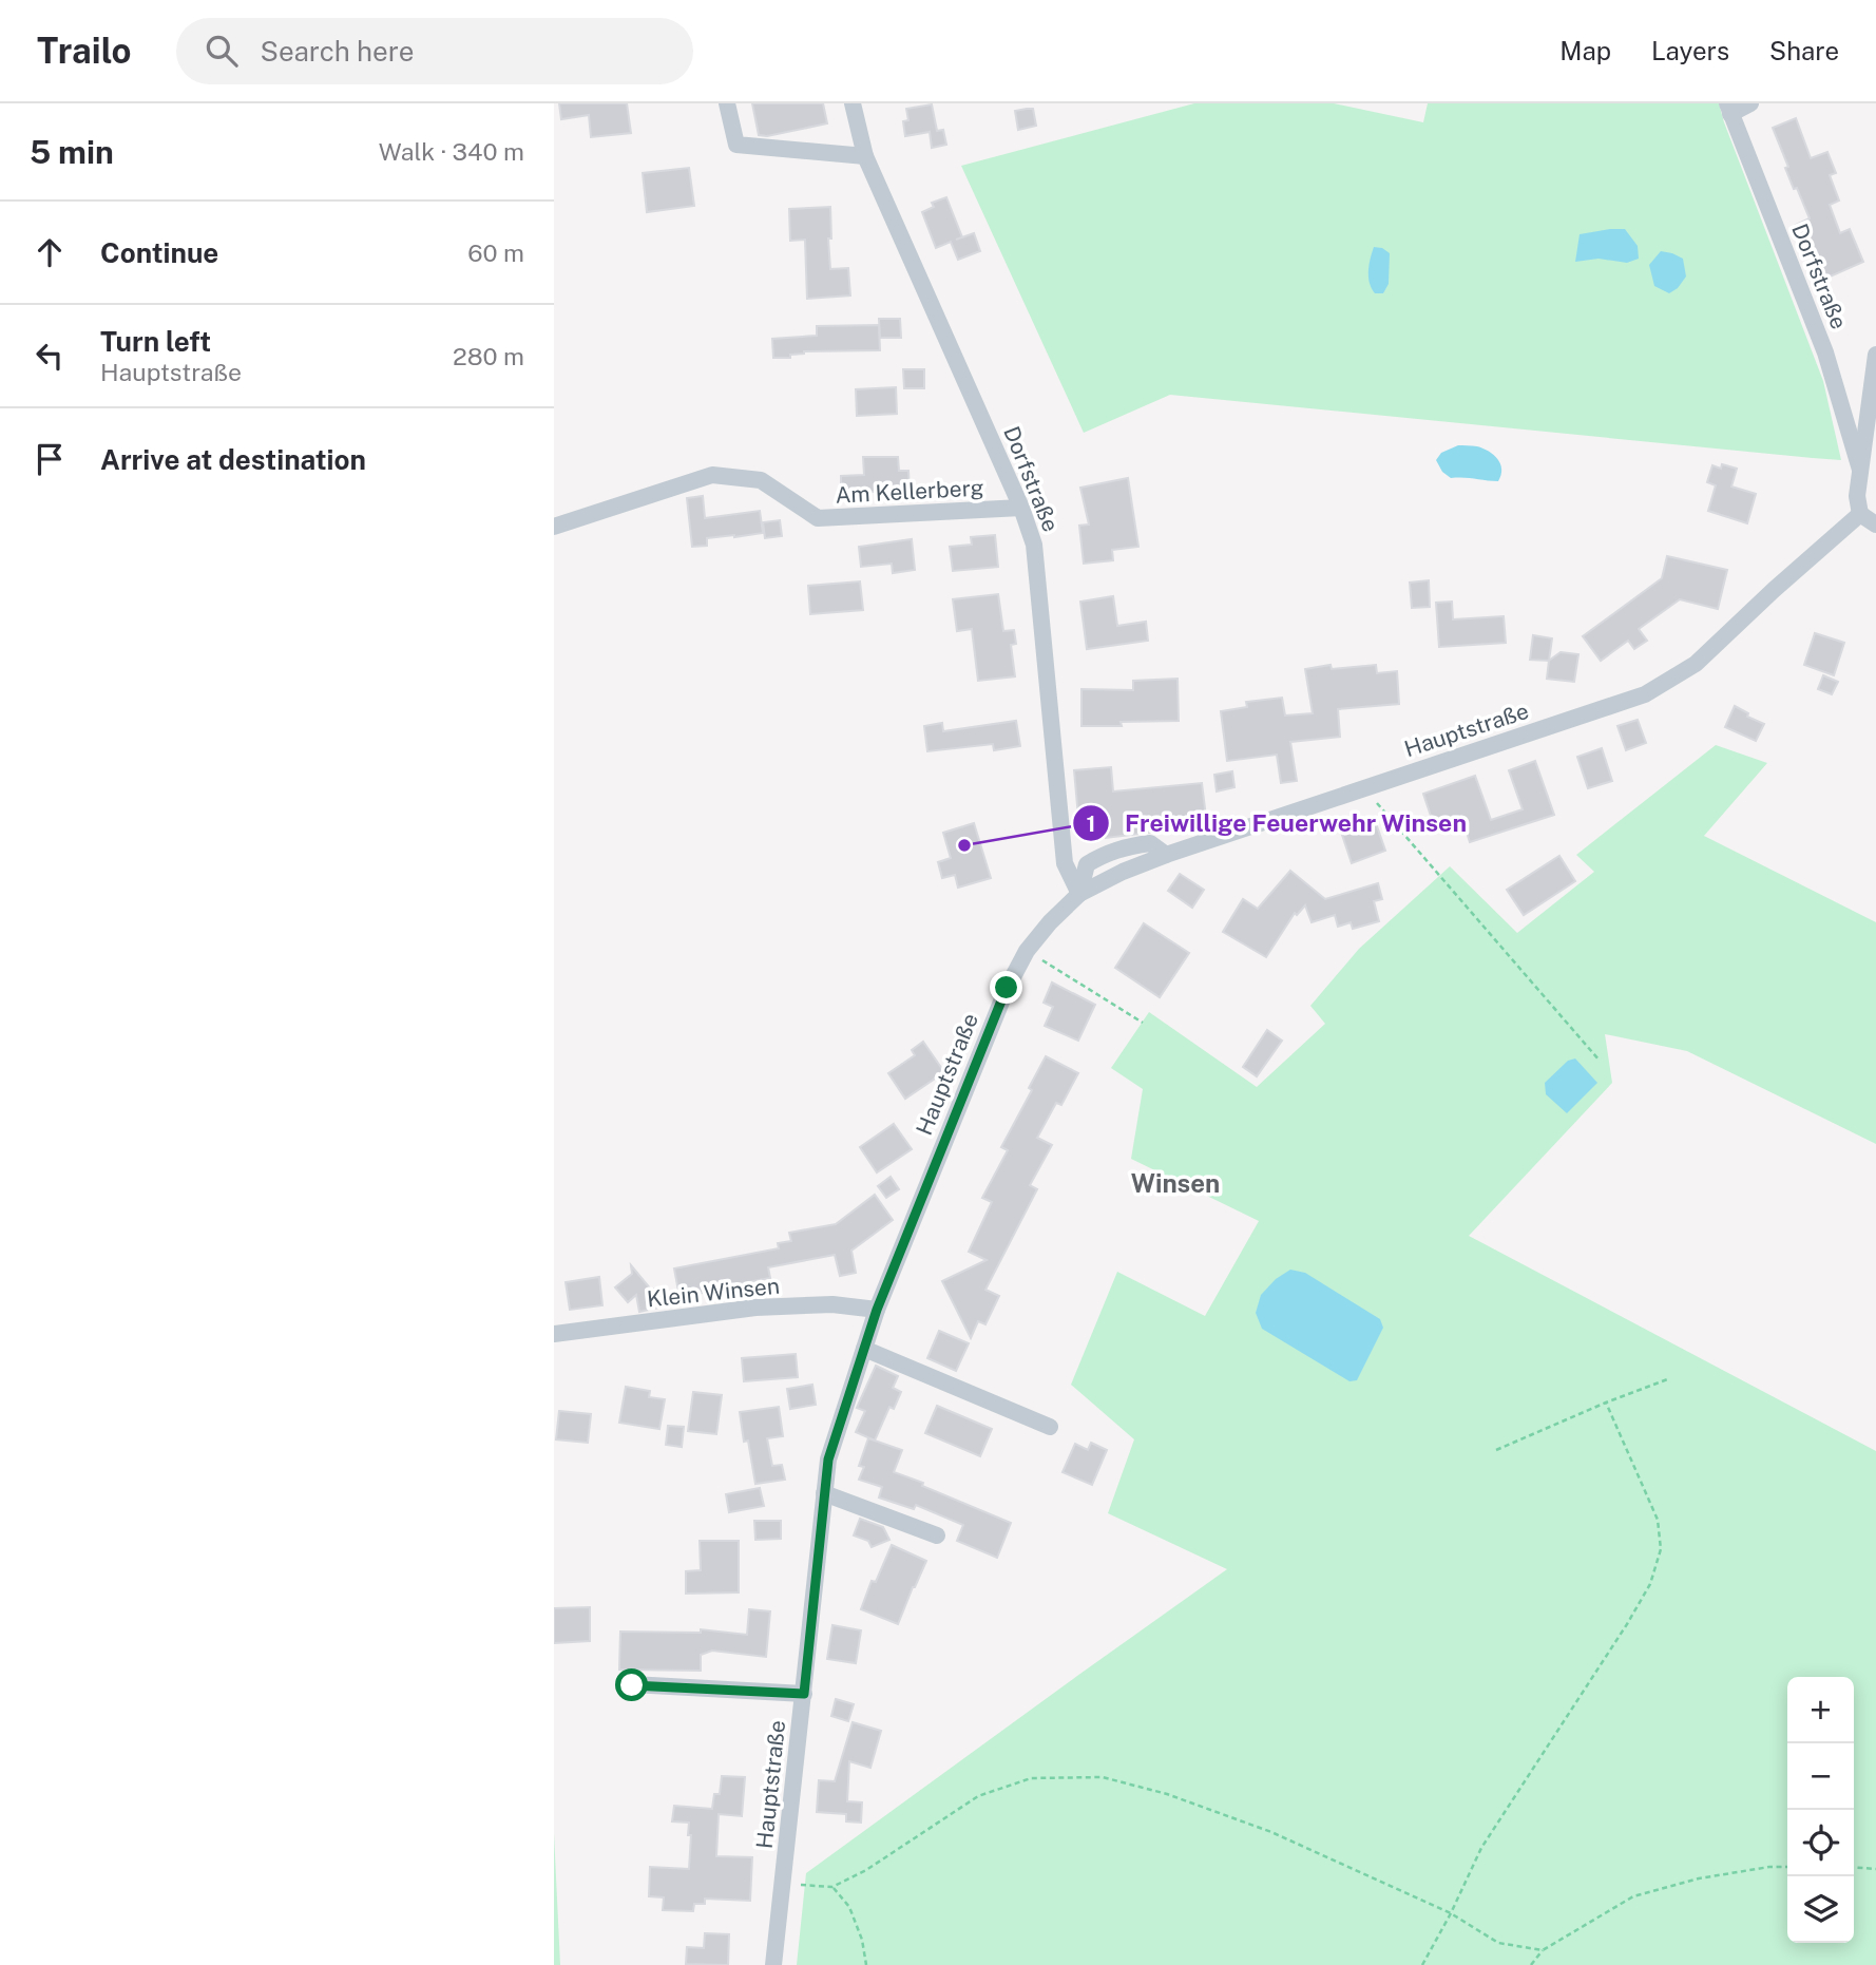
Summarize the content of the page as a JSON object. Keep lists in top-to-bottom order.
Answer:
{
  "streets": {
    "street": [
      "Dorfstraße",
      "Am Kellerberg",
      "Hauptstraße",
      "Klein Winsen"
    ]
  },
  "crossings": [
    ["Dorfstraße", "Am Kellerberg"],
    ["Dorfstraße", "Hauptstraße"],
    ["Hauptstraße", "Klein Winsen"]
  ],
  "districts": ["Winsen"],
  "places": ["Freiwillige Feuerwehr Winsen"],
  "page": {
    "header": "Trailo",
    "search": "Search here",
    "nav": ["Map", "Layers", "Share"],
    "heading": ["5 min", "Walk · 340 m"],
    "list": [
      ["Continue", "60 m"],
      ["Turn left", "Hauptstraße", "280 m"],
      "Arrive at destination"
    ],
    "map_buttons": ["+", "−"]
  }
}
